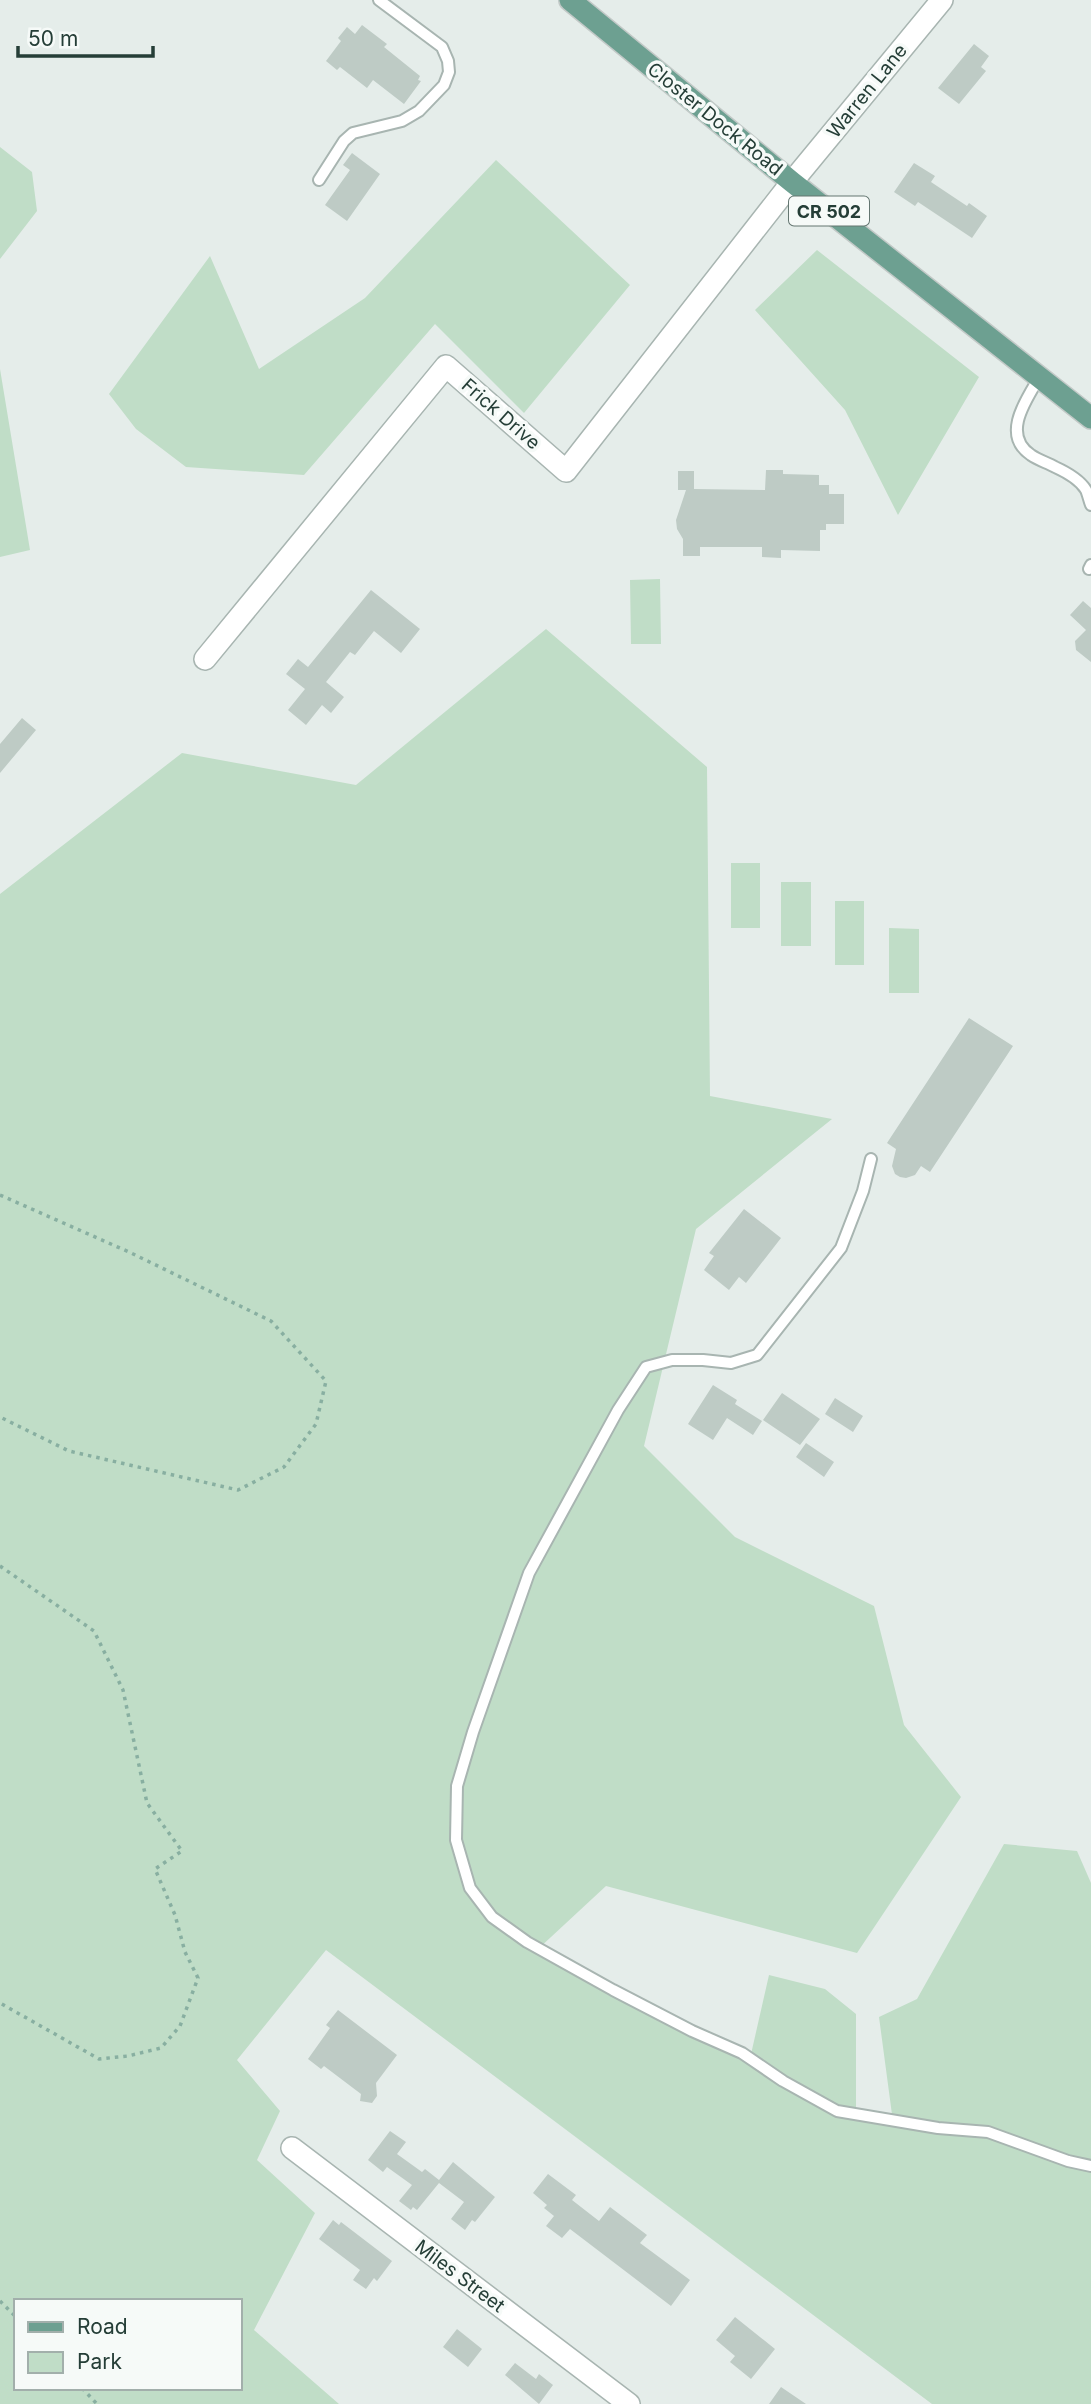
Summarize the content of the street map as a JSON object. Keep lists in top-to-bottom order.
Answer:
{
  "streets": {
    "main road": ["Closter Dock Road", "CR 502"],
    "street": ["Warren Lane", "Frick Drive", "Miles Street"]
  },
  "crossings": [
    ["Warren Lane", "Closter Dock Road"],
    ["Warren Lane", "Frick Drive"],
    ["Closter Dock Road", "Frick Drive"]
  ],
  "legend": ["Road", "Park"],
  "scale_bar": "50 m"
}
